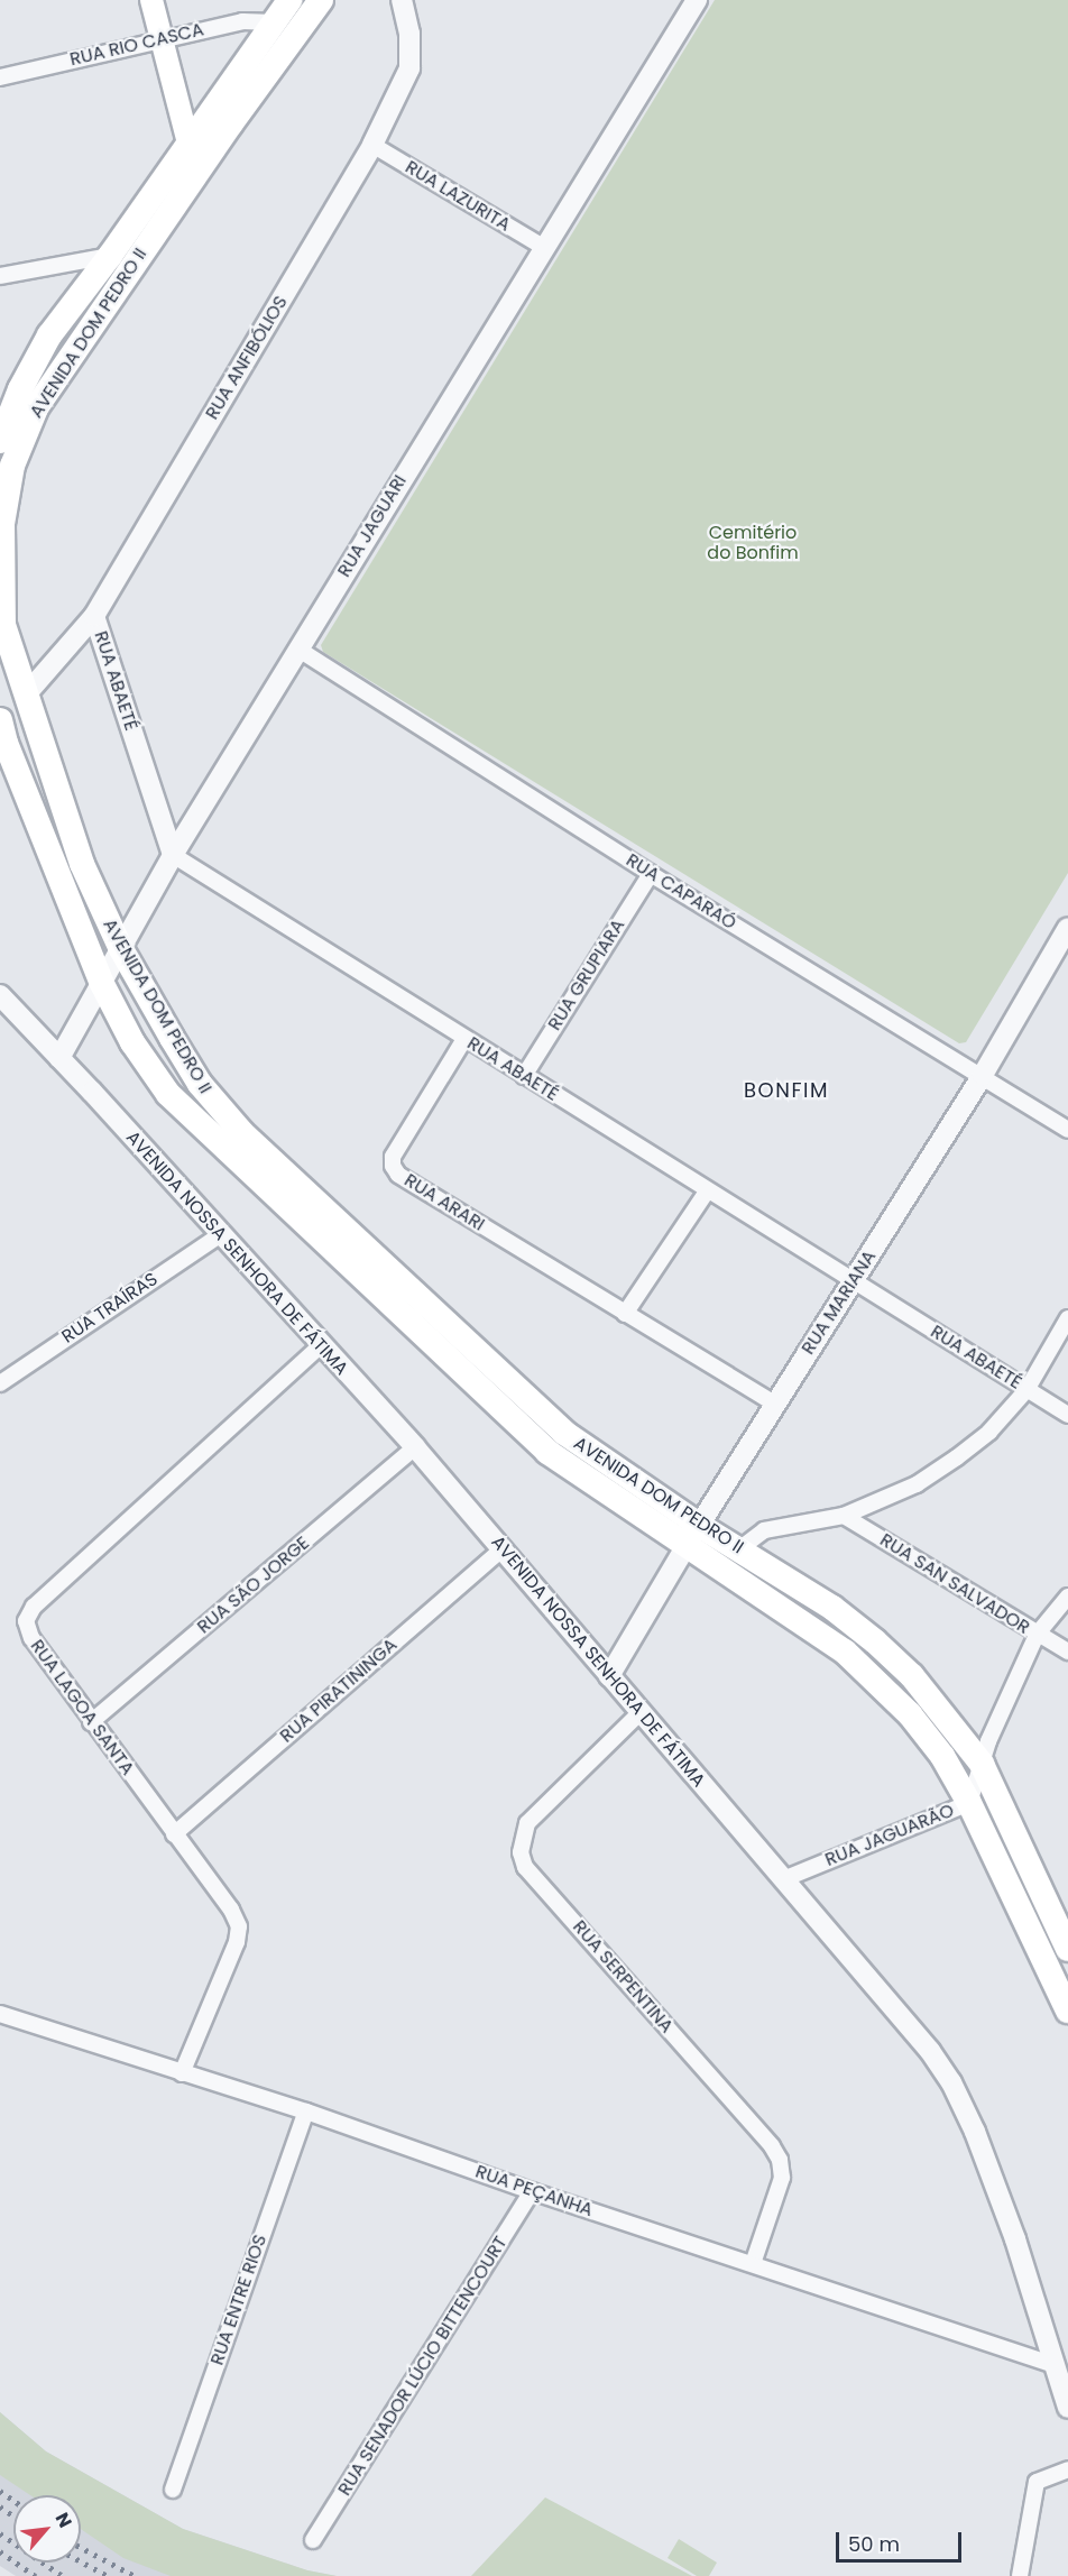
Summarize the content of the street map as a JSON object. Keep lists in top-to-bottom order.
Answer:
{
  "streets": {
    "main road": ["AVENIDA DOM PEDRO II"],
    "street": [
      "RUA RIO CASCA",
      "RUA LAZURITA",
      "RUA ANFIBÓLIOS",
      "RUA JAGUARI",
      "RUA ABAETÉ",
      "RUA CAPARAÓ",
      "RUA GRUPIARA",
      "RUA ARARI",
      "AVENIDA NOSSA SENHORA DE FÁTIMA",
      "RUA MARIANA",
      "RUA TRAÍRAS",
      "RUA SAN SALVADOR",
      "RUA SÃO JORGE",
      "RUA PIRATININGA",
      "RUA LAGOA SANTA",
      "RUA JAGUARÃO",
      "RUA SERPENTINA",
      "RUA PEÇANHA",
      "RUA ENTRE RIOS",
      "RUA SENADOR LÚCIO BITTENCOURT"
    ]
  },
  "crossings": [
    ["RUA RIO CASCA", "AVENIDA DOM PEDRO II"],
    ["RUA LAZURITA", "RUA ANFIBÓLIOS"],
    ["RUA LAZURITA", "RUA JAGUARI"],
    ["AVENIDA DOM PEDRO II", "RUA ANFIBÓLIOS"],
    ["AVENIDA DOM PEDRO II", "RUA JAGUARI"],
    ["AVENIDA DOM PEDRO II", "RUA MARIANA"],
    ["AVENIDA DOM PEDRO II", "RUA JAGUARÃO"],
    ["RUA ANFIBÓLIOS", "RUA ABAETÉ"],
    ["RUA JAGUARI", "RUA ABAETÉ"],
    ["RUA JAGUARI", "RUA CAPARAÓ"],
    ["RUA JAGUARI", "AVENIDA NOSSA SENHORA DE FÁTIMA"],
    ["RUA ABAETÉ", "RUA GRUPIARA"],
    ["RUA ABAETÉ", "RUA ARARI"],
    ["RUA ABAETÉ", "RUA MARIANA"],
    ["RUA CAPARAÓ", "RUA GRUPIARA"],
    ["RUA CAPARAÓ", "RUA MARIANA"],
    ["RUA ARARI", "RUA MARIANA"],
    ["AVENIDA NOSSA SENHORA DE FÁTIMA", "RUA MARIANA"],
    ["AVENIDA NOSSA SENHORA DE FÁTIMA", "RUA TRAÍRAS"],
    ["AVENIDA NOSSA SENHORA DE FÁTIMA", "RUA SÃO JORGE"],
    ["AVENIDA NOSSA SENHORA DE FÁTIMA", "RUA PIRATININGA"],
    ["AVENIDA NOSSA SENHORA DE FÁTIMA", "RUA LAGOA SANTA"],
    ["AVENIDA NOSSA SENHORA DE FÁTIMA", "RUA JAGUARÃO"],
    ["AVENIDA NOSSA SENHORA DE FÁTIMA", "RUA SERPENTINA"],
    ["AVENIDA NOSSA SENHORA DE FÁTIMA", "RUA PEÇANHA"],
    ["RUA SAN SALVADOR", "RUA JAGUARÃO"],
    ["RUA SÃO JORGE", "RUA LAGOA SANTA"],
    ["RUA PIRATININGA", "RUA LAGOA SANTA"],
    ["RUA LAGOA SANTA", "RUA PEÇANHA"],
    ["RUA SERPENTINA", "RUA PEÇANHA"],
    ["RUA PEÇANHA", "RUA ENTRE RIOS"],
    ["RUA PEÇANHA", "RUA SENADOR LÚCIO BITTENCOURT"]
  ],
  "districts": ["BONFIM"],
  "parks": ["Cemitério do Bonfim"],
  "scale_bar": "50 m",
  "north": "top right"
}
